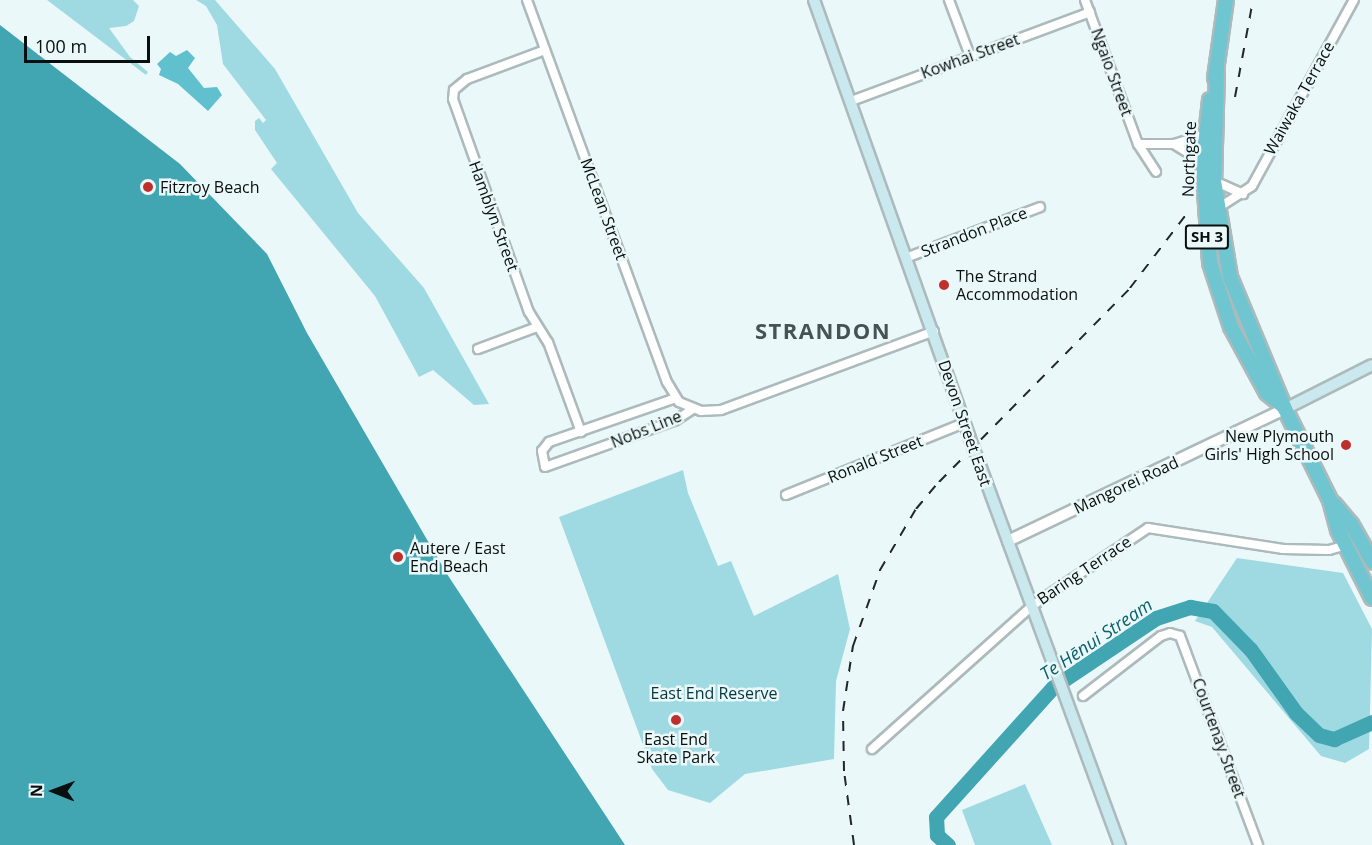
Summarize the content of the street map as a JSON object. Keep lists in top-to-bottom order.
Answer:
{
  "streets": {
    "highway": ["Northgate", "SH 3"],
    "main road": ["Devon Street East", "Mangorei Road"],
    "street": [
      "Kowhai Street",
      "Ngaio Street",
      "Waiwaka Terrace",
      "McLean Street",
      "Hamblyn Street",
      "Strandon Place",
      "Nobs Line",
      "Ronald Street",
      "Baring Terrace",
      "Courtenay Street"
    ]
  },
  "crossings": [
    ["Kowhai Street", "Ngaio Street"],
    ["Kowhai Street", "Devon Street East"],
    ["Waiwaka Terrace", "Northgate"],
    ["Northgate", "Mangorei Road"],
    ["Northgate", "Baring Terrace"],
    ["McLean Street", "Hamblyn Street"],
    ["McLean Street", "Nobs Line"],
    ["Hamblyn Street", "Nobs Line"],
    ["Strandon Place", "Devon Street East"],
    ["Devon Street East", "Nobs Line"],
    ["Devon Street East", "Ronald Street"],
    ["Devon Street East", "Mangorei Road"],
    ["Devon Street East", "Baring Terrace"]
  ],
  "districts": ["STRANDON"],
  "water": ["Te Hēnui Stream"],
  "parks": ["East End Reserve"],
  "places": [
    "Fitzroy Beach",
    "The Strand Accommodation",
    "New Plymouth Girls' High School",
    "Autere / East End Beach",
    "East End Skate Park"
  ],
  "scale_bar": "100 m",
  "north": "left"
}
